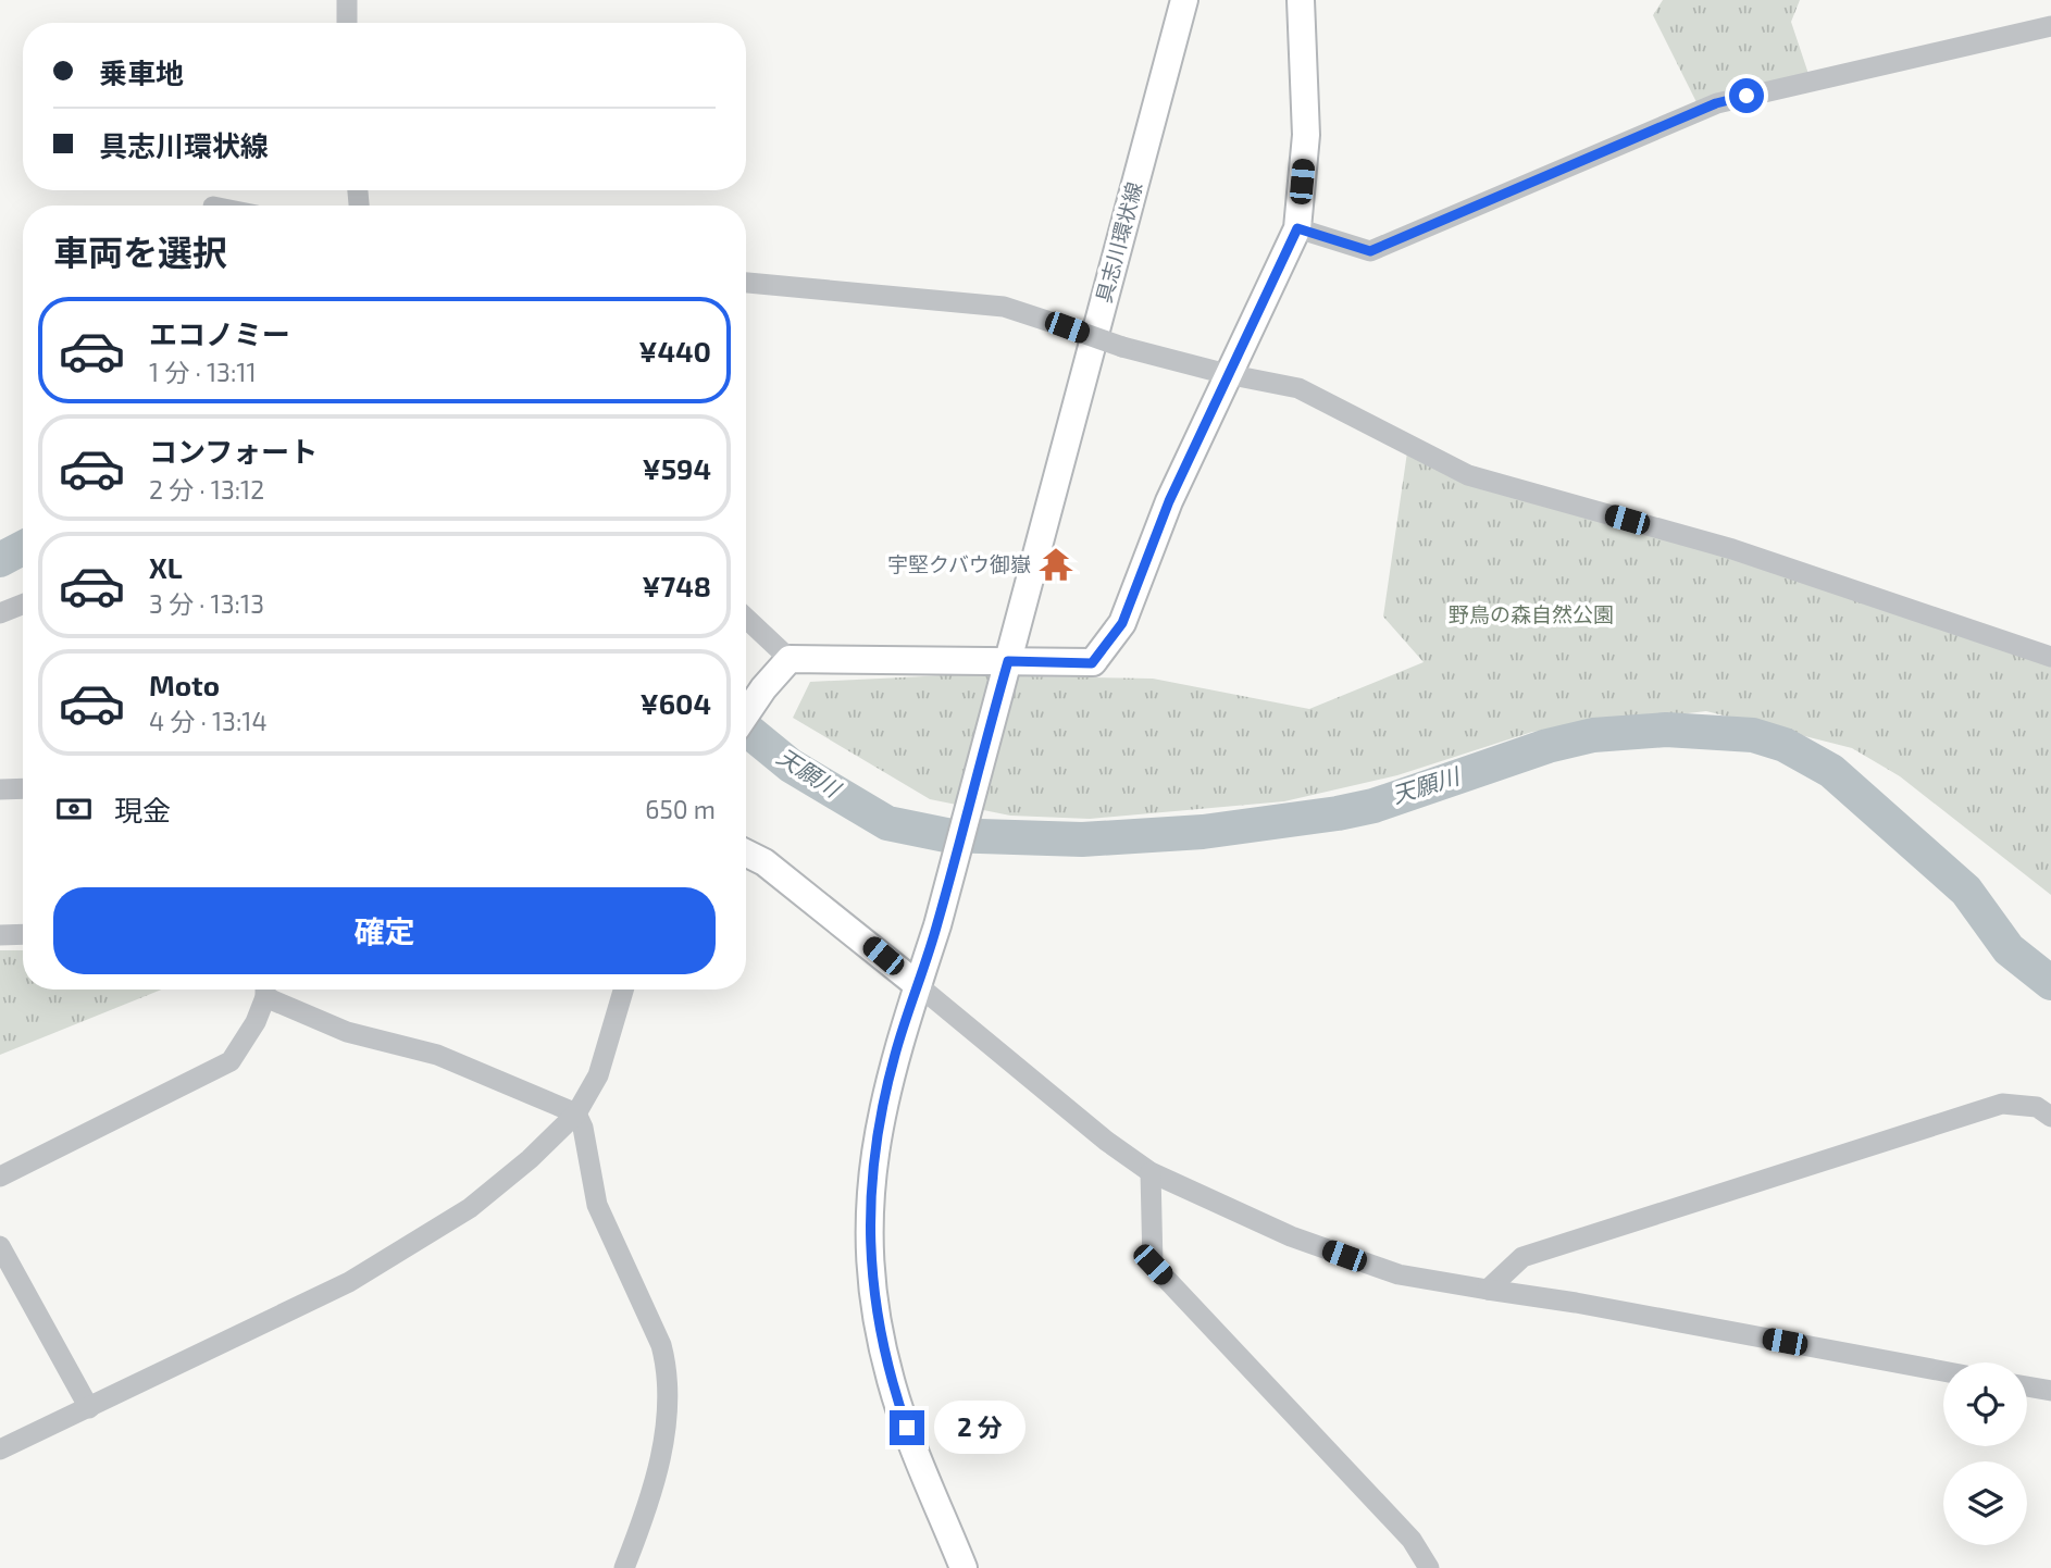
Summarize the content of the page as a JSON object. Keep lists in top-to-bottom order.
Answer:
{
  "streets": {
    "main road": ["具志川環状線"]
  },
  "water": ["天願川"],
  "parks": ["野鳥の森自然公園"],
  "places": {
    "temple": ["宇堅クバウ御嶽"]
  },
  "page": {
    "banner": ["乗車地", "具志川環状線"],
    "heading": "車両を選択",
    "list": [
      {
        "name": "エコノミー",
        "note": "1 分 · 13:11",
        "value": "¥440"
      },
      {
        "name": "コンフォート",
        "note": "2 分 · 13:12",
        "value": "¥594"
      },
      {
        "name": "XL",
        "note": "3 分 · 13:13",
        "value": "¥748"
      },
      {
        "name": "Moto",
        "note": "4 分 · 13:14",
        "value": "¥604"
      }
    ],
    "pay": ["現金", "650 m"],
    "buttons": "確定",
    "bubble": "2 分"
  }
}
